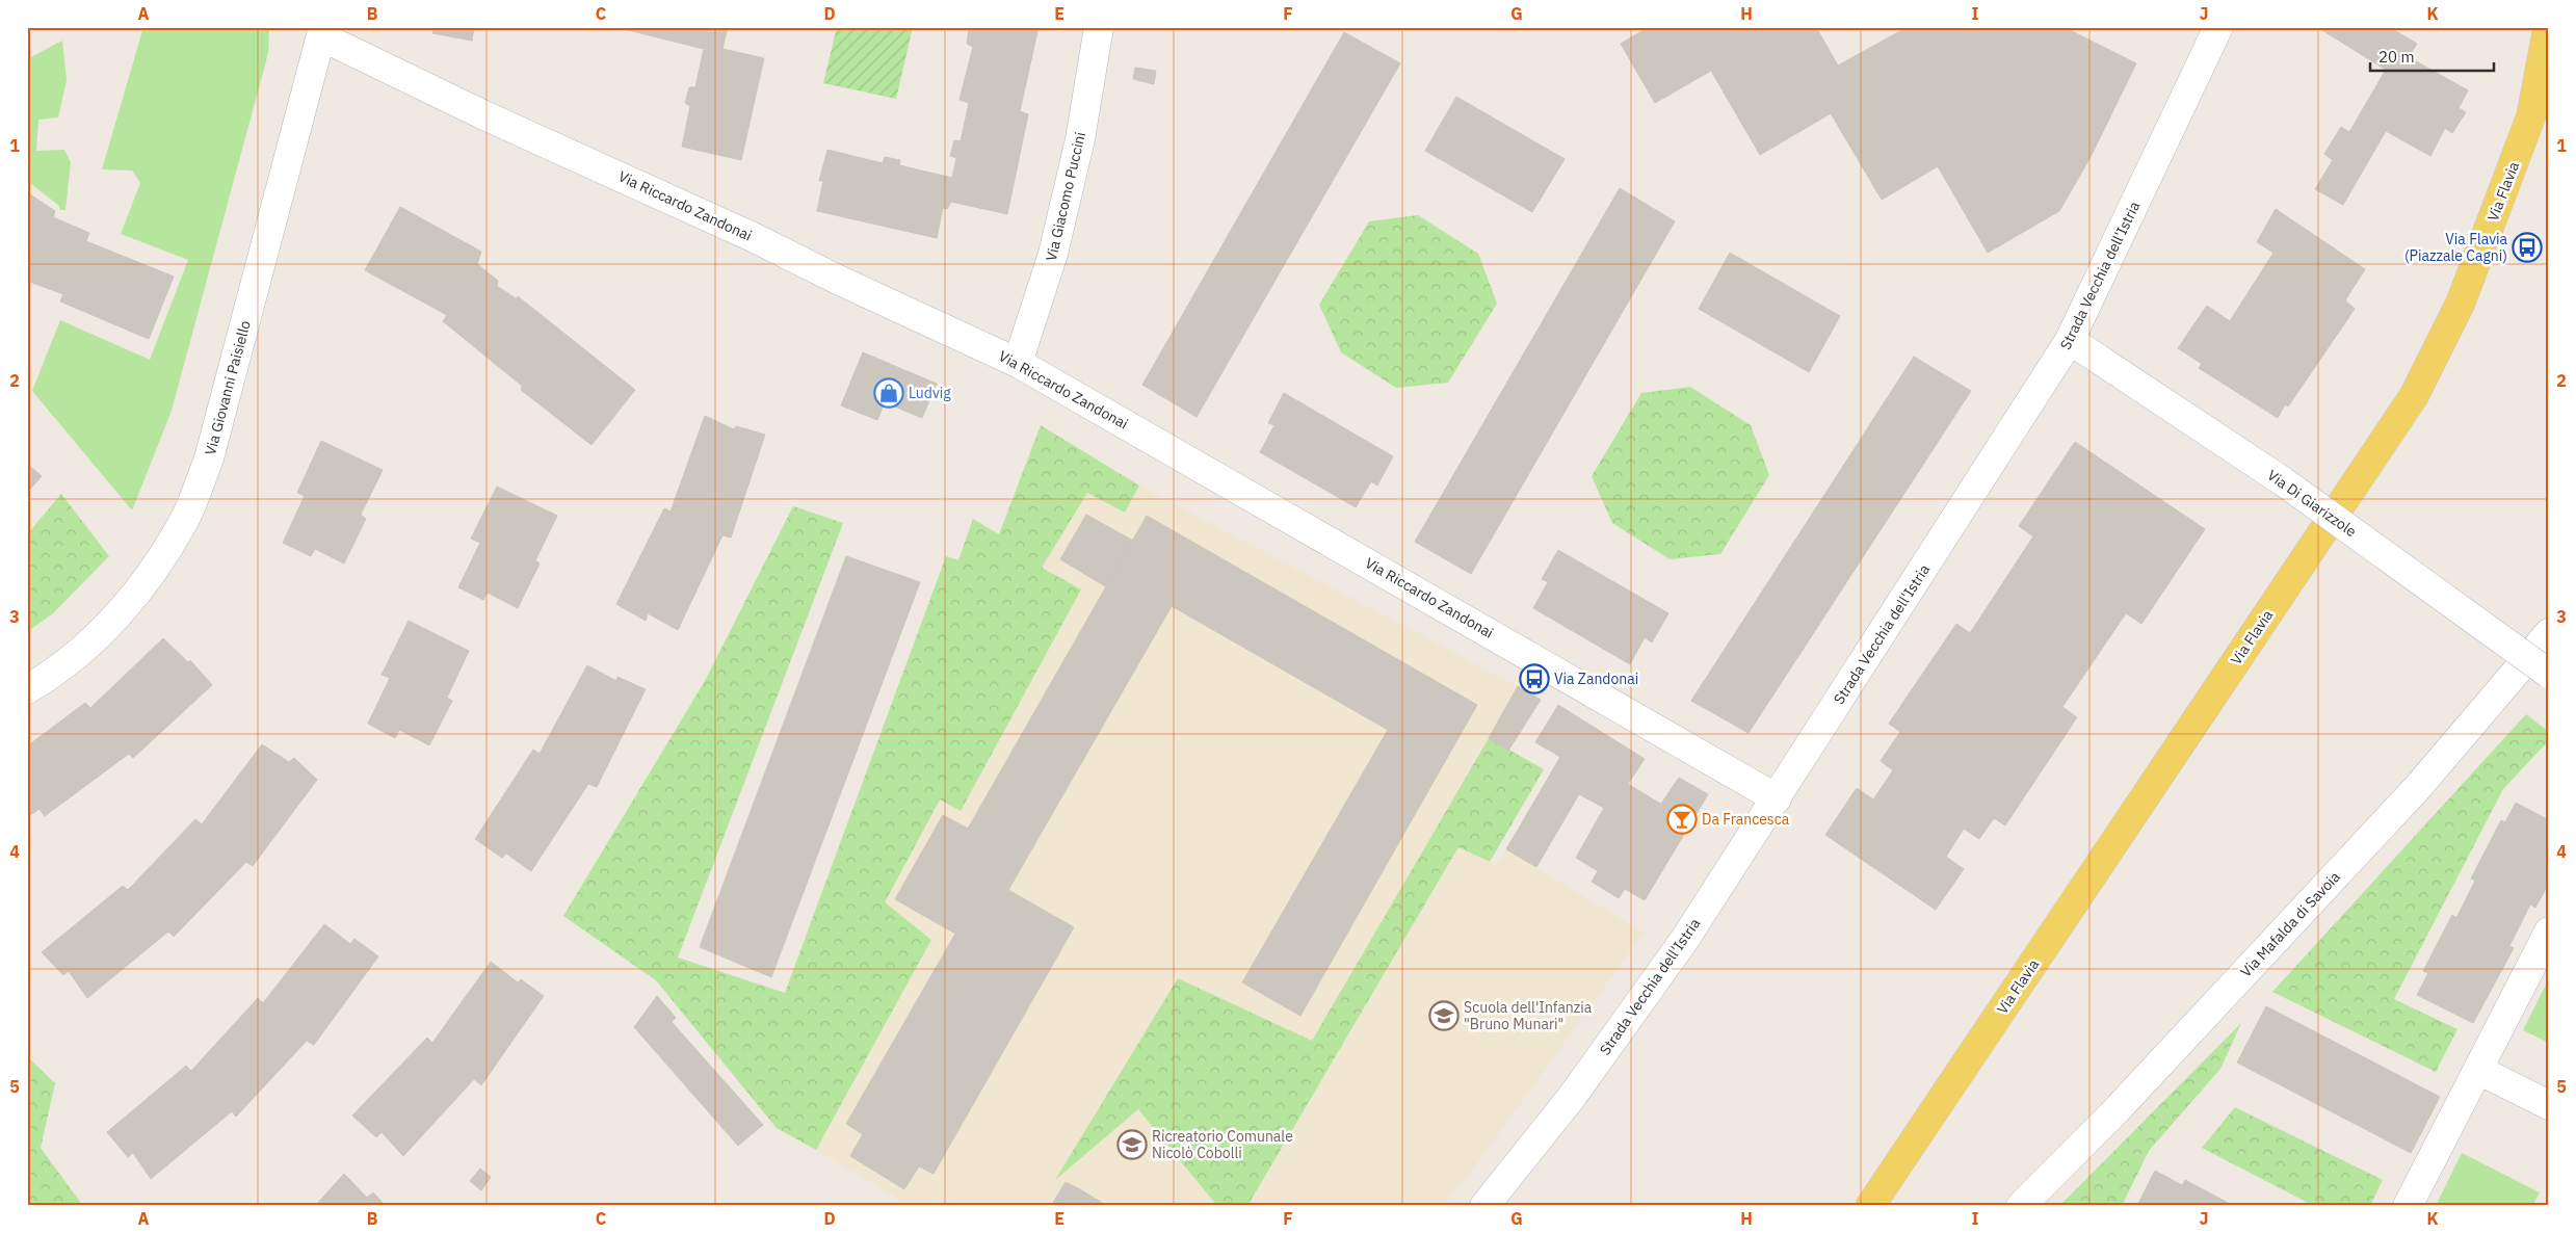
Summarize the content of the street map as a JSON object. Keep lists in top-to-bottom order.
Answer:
{
  "streets": {
    "main road": ["Via Flavia"],
    "street": [
      "Via Giacomo Puccini",
      "Via Riccardo Zandonai",
      "Strada Vecchia dell'Istria",
      "Via Giovanni Paisiello",
      "Via Di Giarizzole",
      "Via Mafalda di Savoia"
    ]
  },
  "crossings": [
    ["Via Giacomo Puccini", "Via Riccardo Zandonai"],
    ["Via Riccardo Zandonai", "Strada Vecchia dell'Istria"],
    ["Via Riccardo Zandonai", "Via Giovanni Paisiello"],
    ["Strada Vecchia dell'Istria", "Via Di Giarizzole"]
  ],
  "places": {
    "bus stop": ["Via Flavia (Piazzale Cagni)", "Via Zandonai"],
    "shop": ["Ludvig"],
    "bar": ["Da Francesca"],
    "school or university": ["Scuola dell'Infanzia \"Bruno Munari\"", "Ricreatorio Comunale Nicolò Cobolli"]
  },
  "scale_bar": "20 m",
  "grid": {
    "columns": [
      "A",
      "B",
      "C",
      "D",
      "E",
      "F",
      "G",
      "H",
      "I",
      "J",
      "K"
    ],
    "rows": [
      "1",
      "2",
      "3",
      "4",
      "5"
    ]
  }
}
